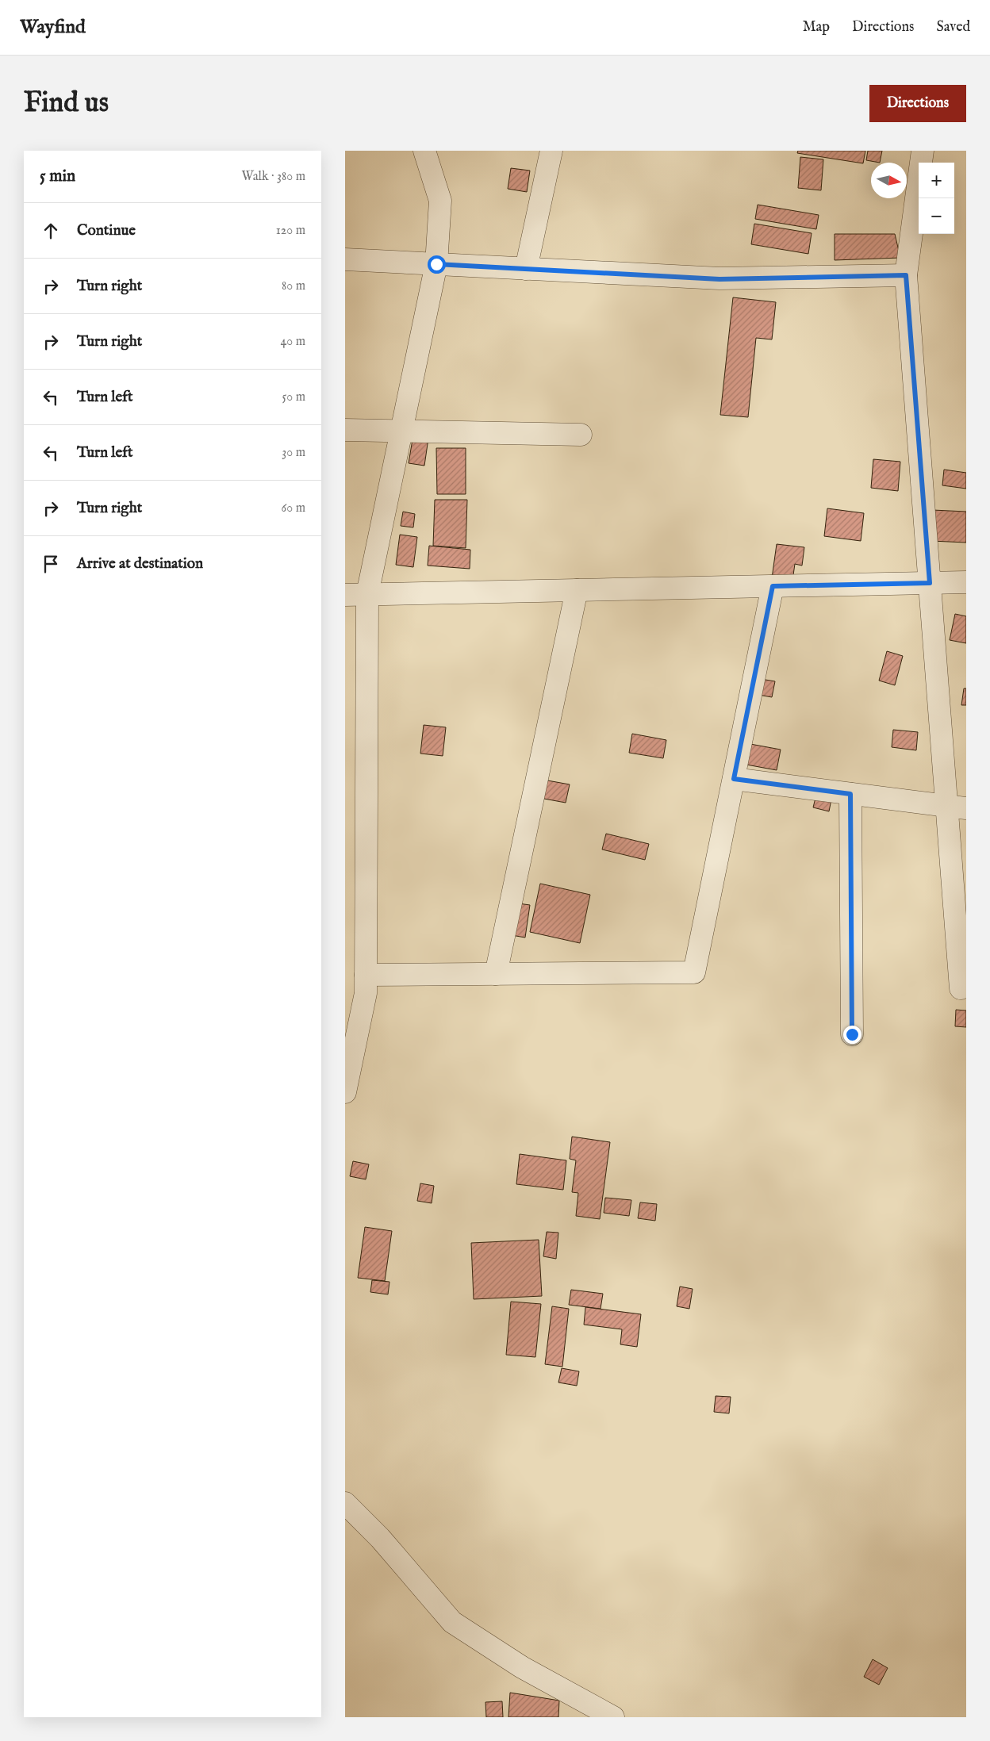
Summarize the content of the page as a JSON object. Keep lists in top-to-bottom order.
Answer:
{
  "north": "right",
  "page": {
    "header": "Wayfind",
    "nav": ["Map", "Directions", "Saved"],
    "buttons": "Directions",
    "title": "Find us",
    "heading": ["5 min", "Walk · 380 m"],
    "map_buttons": ["+", "−"],
    "list": [
      ["Continue", "120 m"],
      ["Turn right", "80 m"],
      ["Turn right", "40 m"],
      ["Turn left", "50 m"],
      ["Turn left", "30 m"],
      ["Turn right", "60 m"],
      "Arrive at destination"
    ]
  }
}
